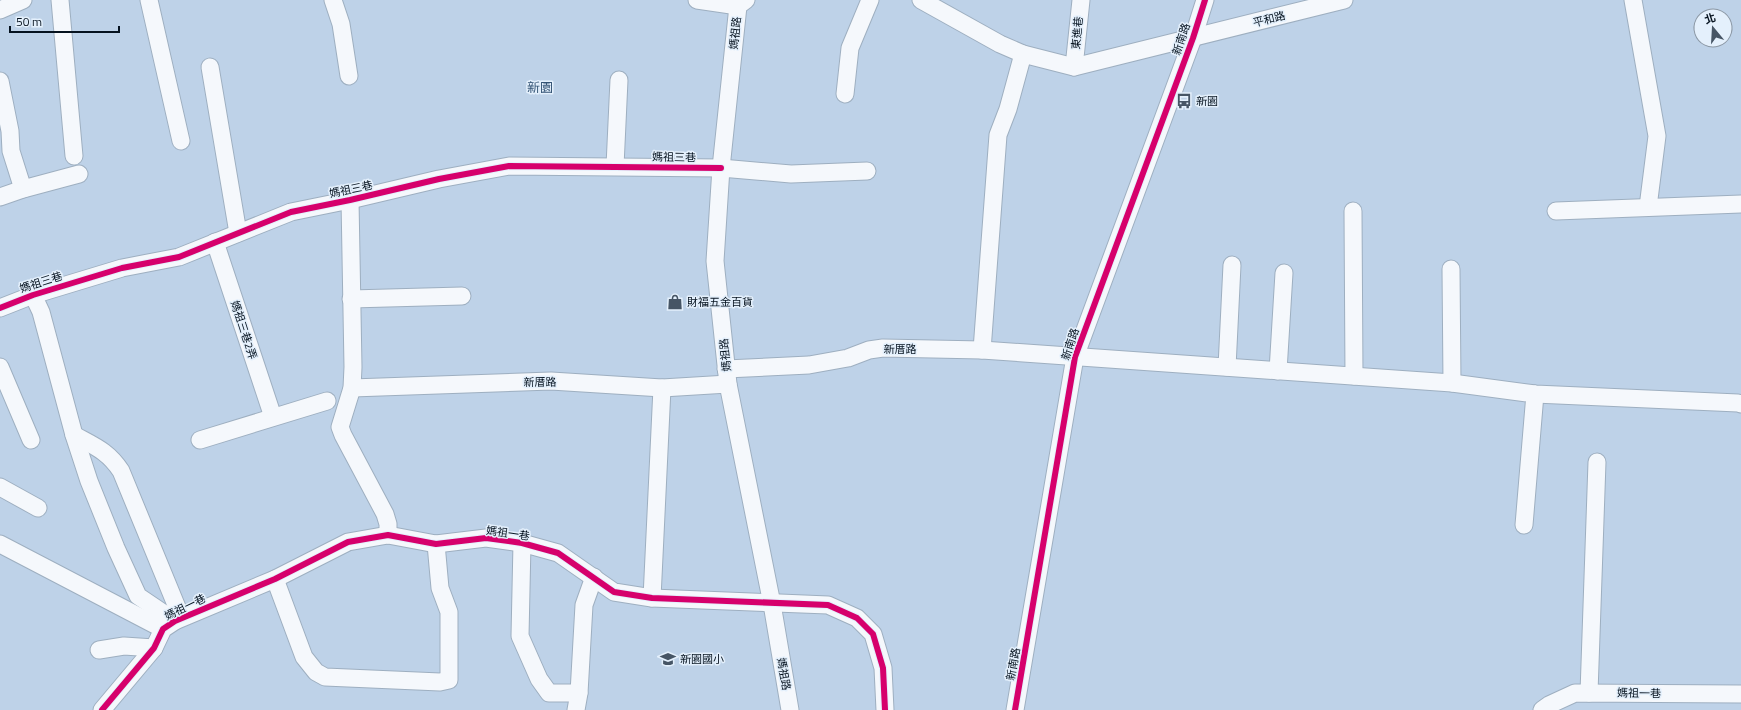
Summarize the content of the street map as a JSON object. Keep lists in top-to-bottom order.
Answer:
{
  "streets": {
    "street": [
      "平和路",
      "媽祖路",
      "東進巷",
      "新南路",
      "媽祖三巷",
      "媽祖三巷2弄",
      "新厝路",
      "媽祖一巷"
    ]
  },
  "crossings": [
    ["平和路", "東進巷"],
    ["平和路", "新南路"],
    ["媽祖路", "媽祖三巷"],
    ["媽祖路", "新厝路"],
    ["媽祖路", "媽祖一巷"],
    ["新南路", "新厝路"],
    ["媽祖三巷", "媽祖三巷2弄"]
  ],
  "districts": ["新園"],
  "places": {
    "bus stop": ["新園"],
    "shop": ["財福五金百貨"],
    "school or university": ["新園國小"]
  },
  "scale_bar": "50 m",
  "north": "top"
}
